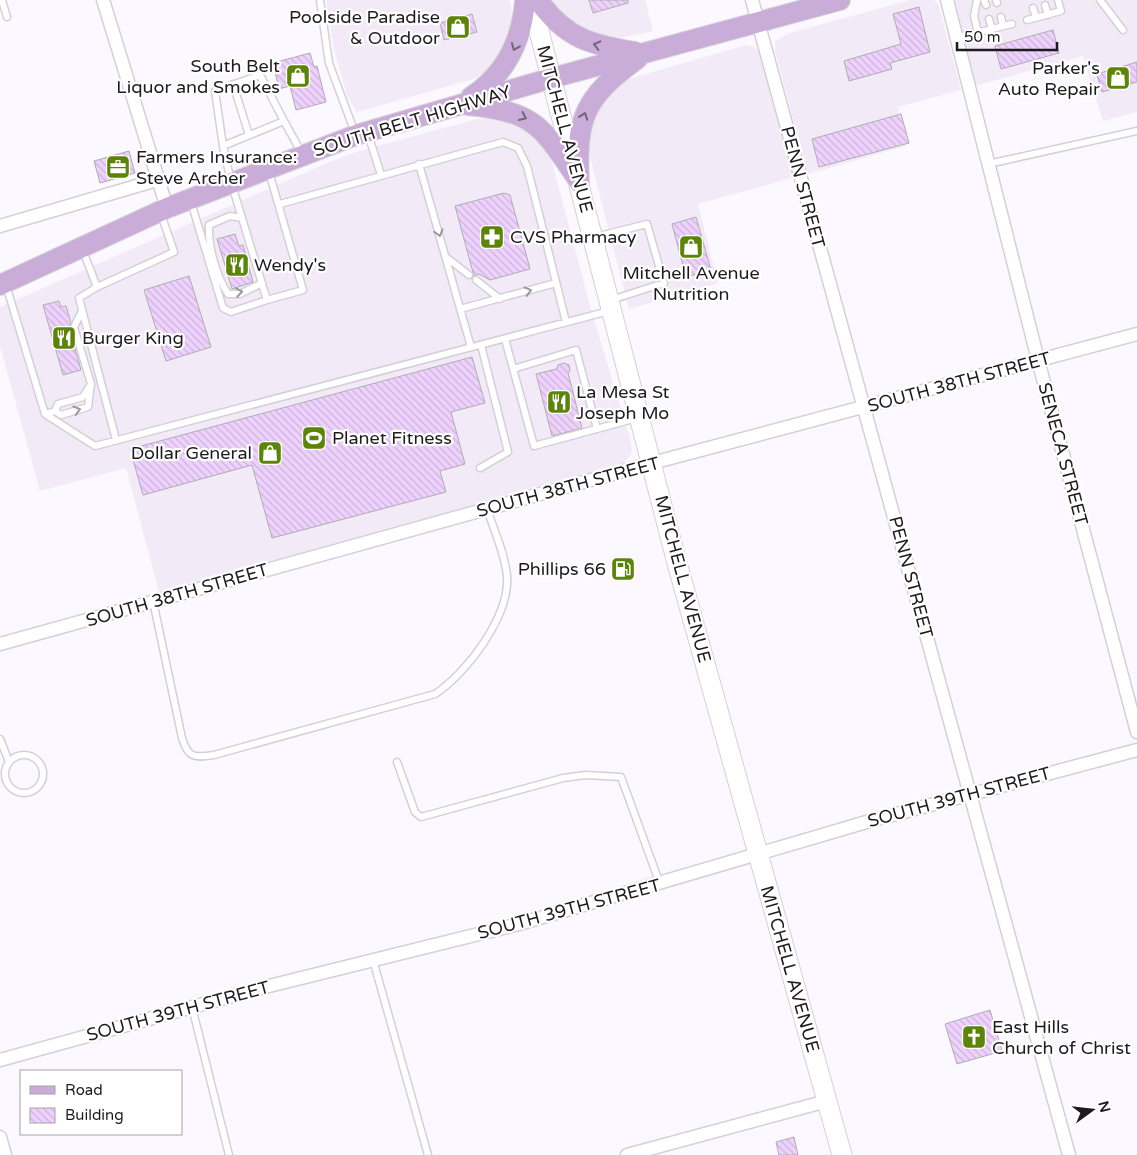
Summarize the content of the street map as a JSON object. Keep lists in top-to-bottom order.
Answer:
{
  "streets": {
    "main road": ["SOUTH BELT HIGHWAY"],
    "street": [
      "MITCHELL AVENUE",
      "PENN STREET",
      "SOUTH 38TH STREET",
      "SENECA STREET",
      "SOUTH 39TH STREET"
    ]
  },
  "crossings": [
    ["SOUTH BELT HIGHWAY", "MITCHELL AVENUE"],
    ["SOUTH BELT HIGHWAY", "PENN STREET"],
    ["MITCHELL AVENUE", "SOUTH 38TH STREET"],
    ["MITCHELL AVENUE", "SOUTH 39TH STREET"],
    ["PENN STREET", "SOUTH 38TH STREET"],
    ["PENN STREET", "SOUTH 39TH STREET"],
    ["SOUTH 38TH STREET", "SENECA STREET"]
  ],
  "places": {
    "shop": [
      "Poolside Paradise & Outdoor",
      "South Belt Liquor and Smokes",
      "Parker's Auto Repair",
      "Mitchell Avenue Nutrition",
      "Dollar General"
    ],
    "office": ["Farmers Insurance: Steve Archer"],
    "pharmacy": ["CVS Pharmacy"],
    "restaurant": ["Wendy's", "Burger King", "La Mesa St Joseph Mo"],
    "sports": ["Planet Fitness"],
    "fuel station": ["Phillips 66"],
    "church": ["East Hills Church of Christ"]
  },
  "legend": ["Road", "Building"],
  "scale_bar": "50 m",
  "north": "right"
}
